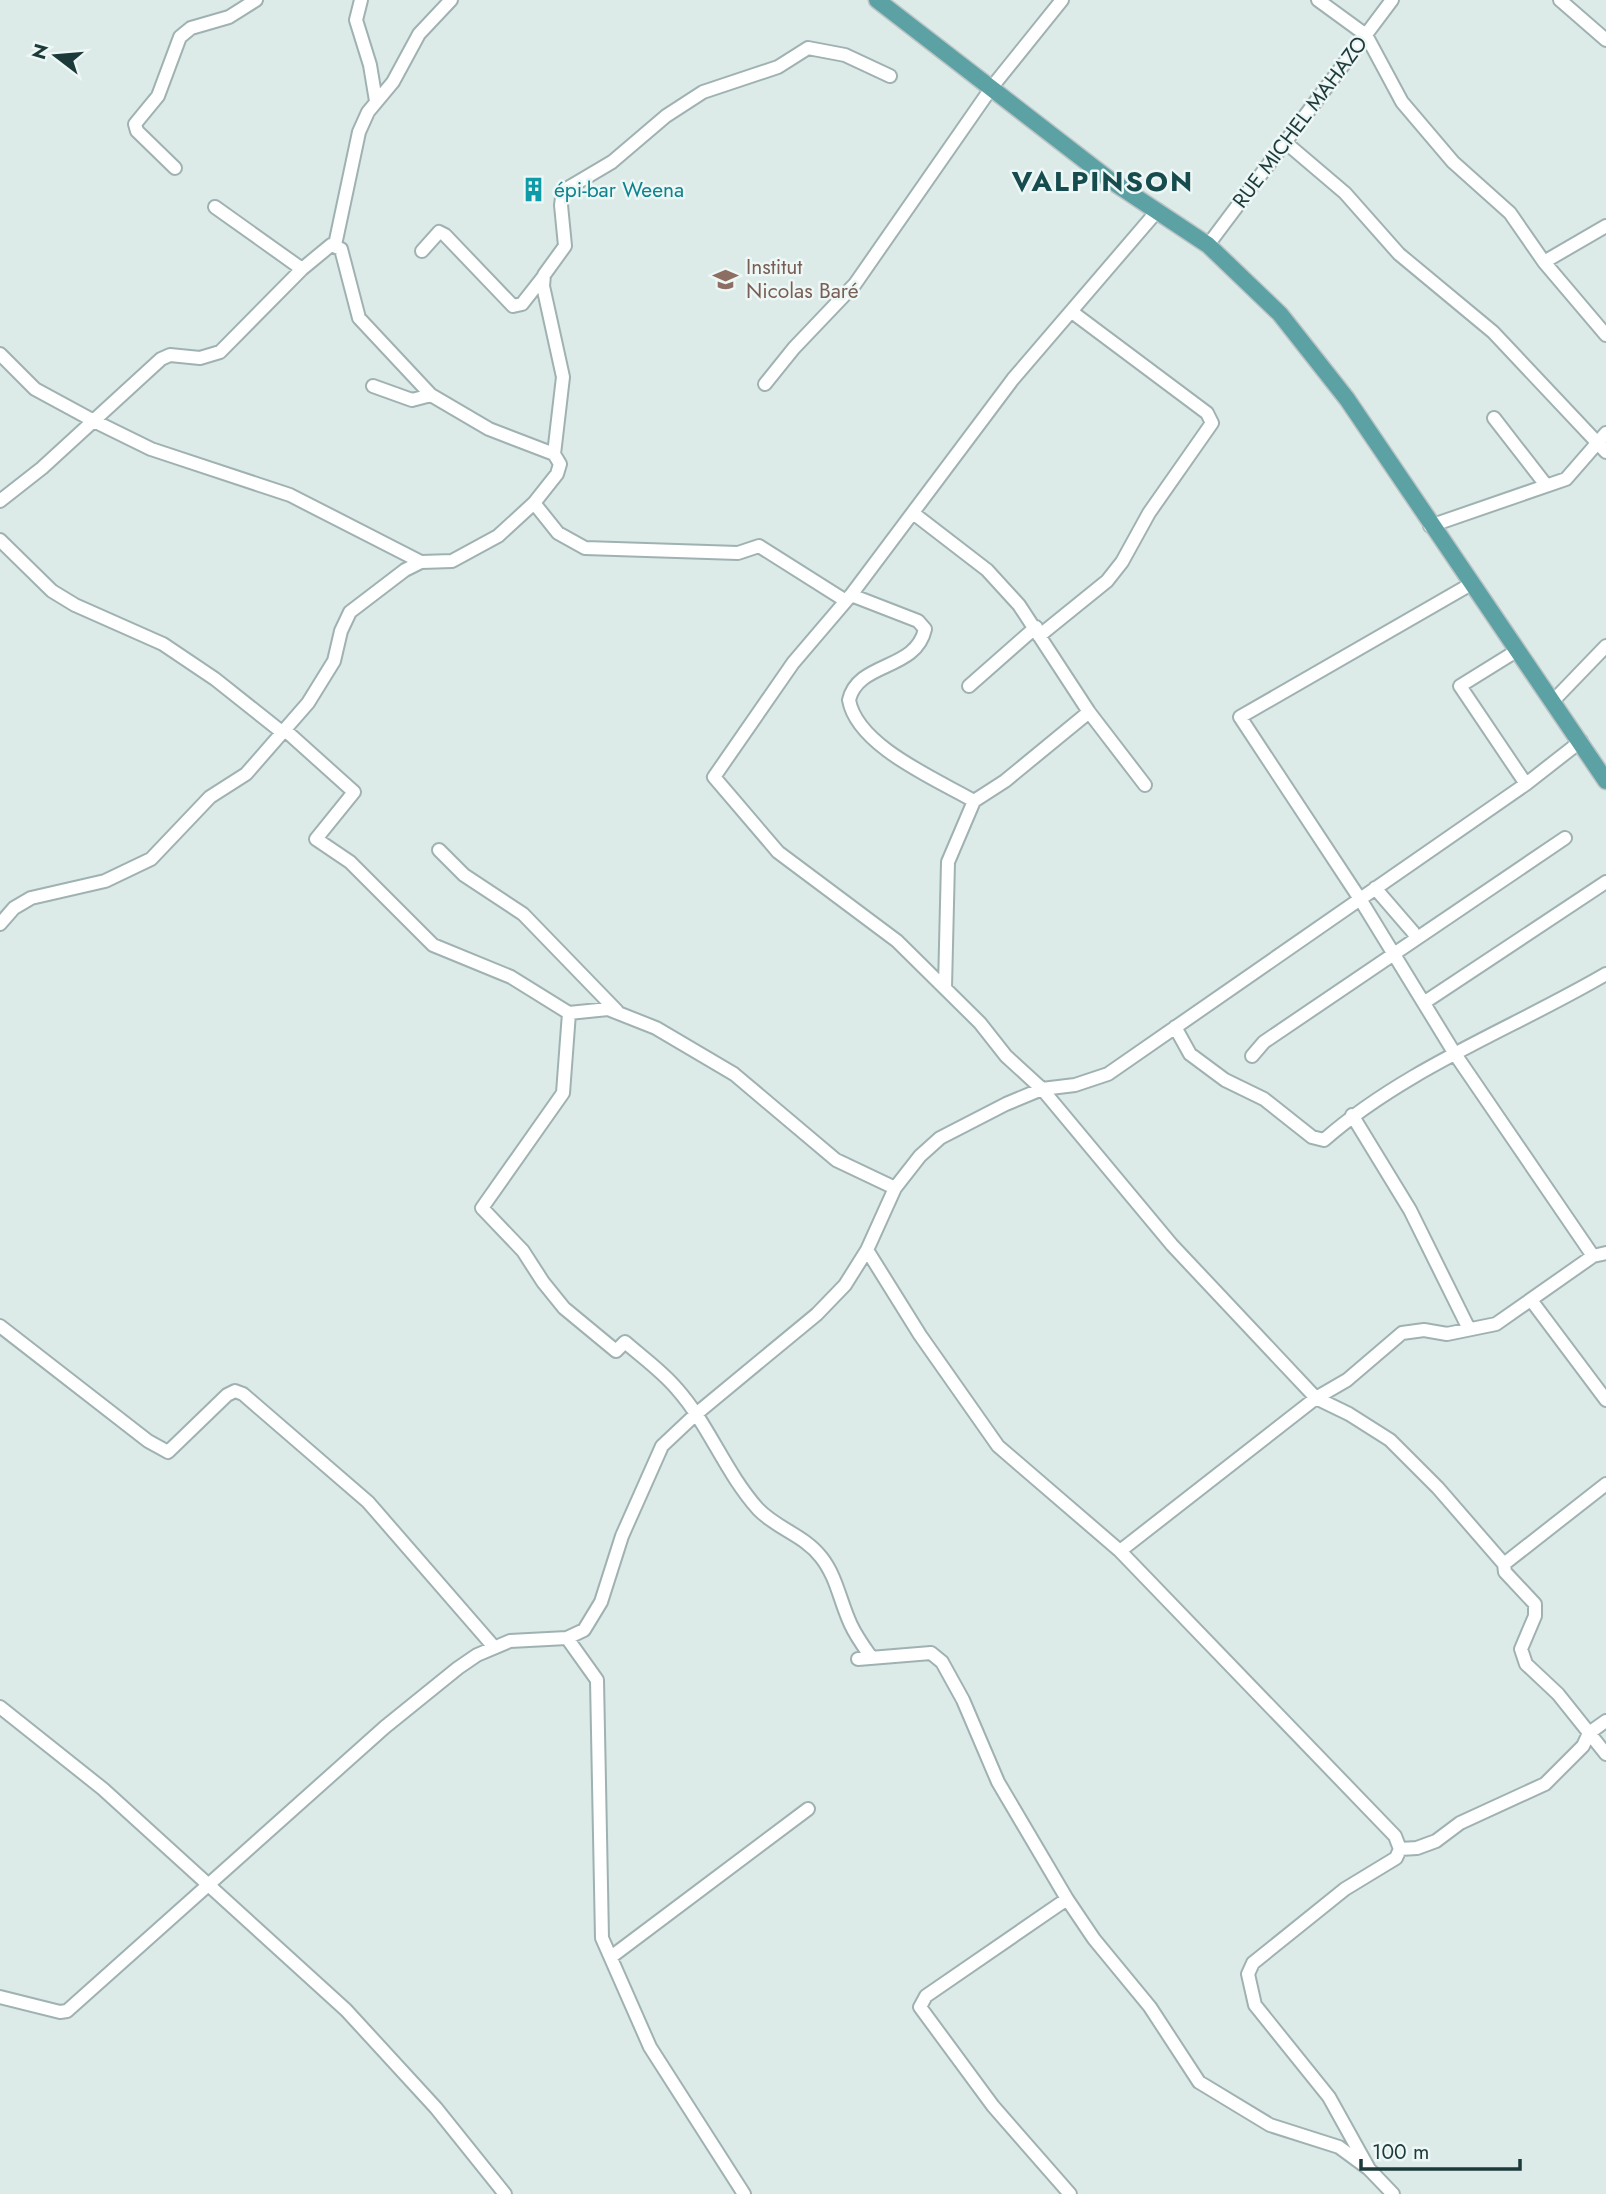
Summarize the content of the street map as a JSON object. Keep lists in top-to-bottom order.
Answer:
{
  "streets": {
    "street": ["RUE MICHEL MAHAZO"]
  },
  "districts": ["VALPINSON"],
  "places": {
    "building": ["épi-bar Weena"],
    "school or university": ["Institut Nicolas Baré"]
  },
  "scale_bar": "100 m",
  "north": "left"
}
